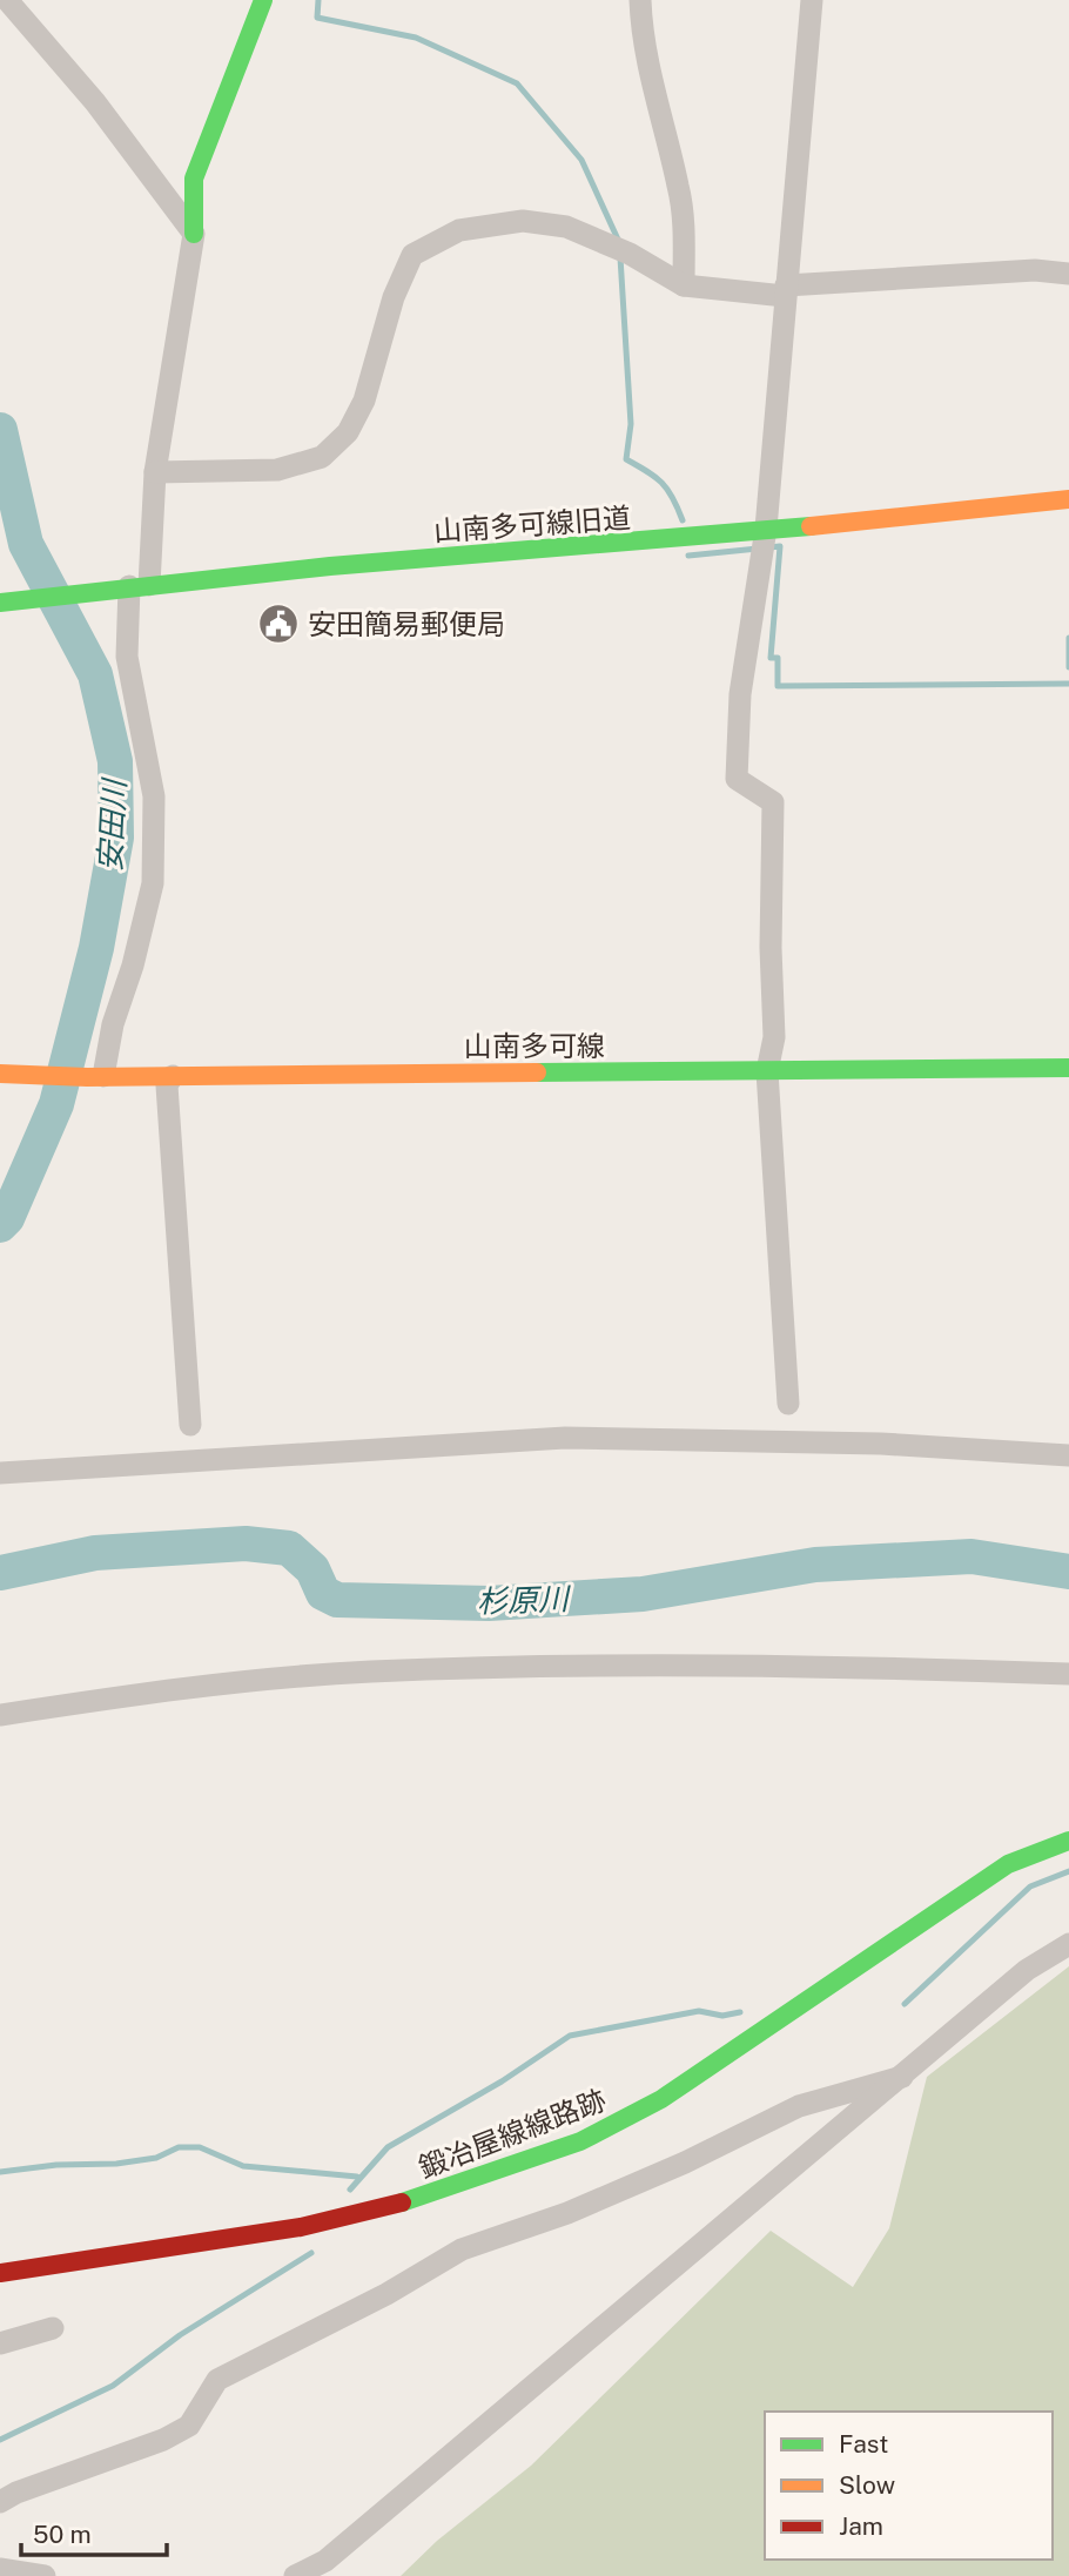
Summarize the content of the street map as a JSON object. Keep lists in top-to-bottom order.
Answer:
{
  "streets": {
    "street": ["山南多可線旧道", "山南多可線", "鍛冶屋線線路跡"]
  },
  "water": ["安田川", "杉原川"],
  "places": {
    "public building": ["安田簡易郵便局"]
  },
  "legend": ["Fast", "Slow", "Jam"],
  "scale_bar": "50 m"
}
